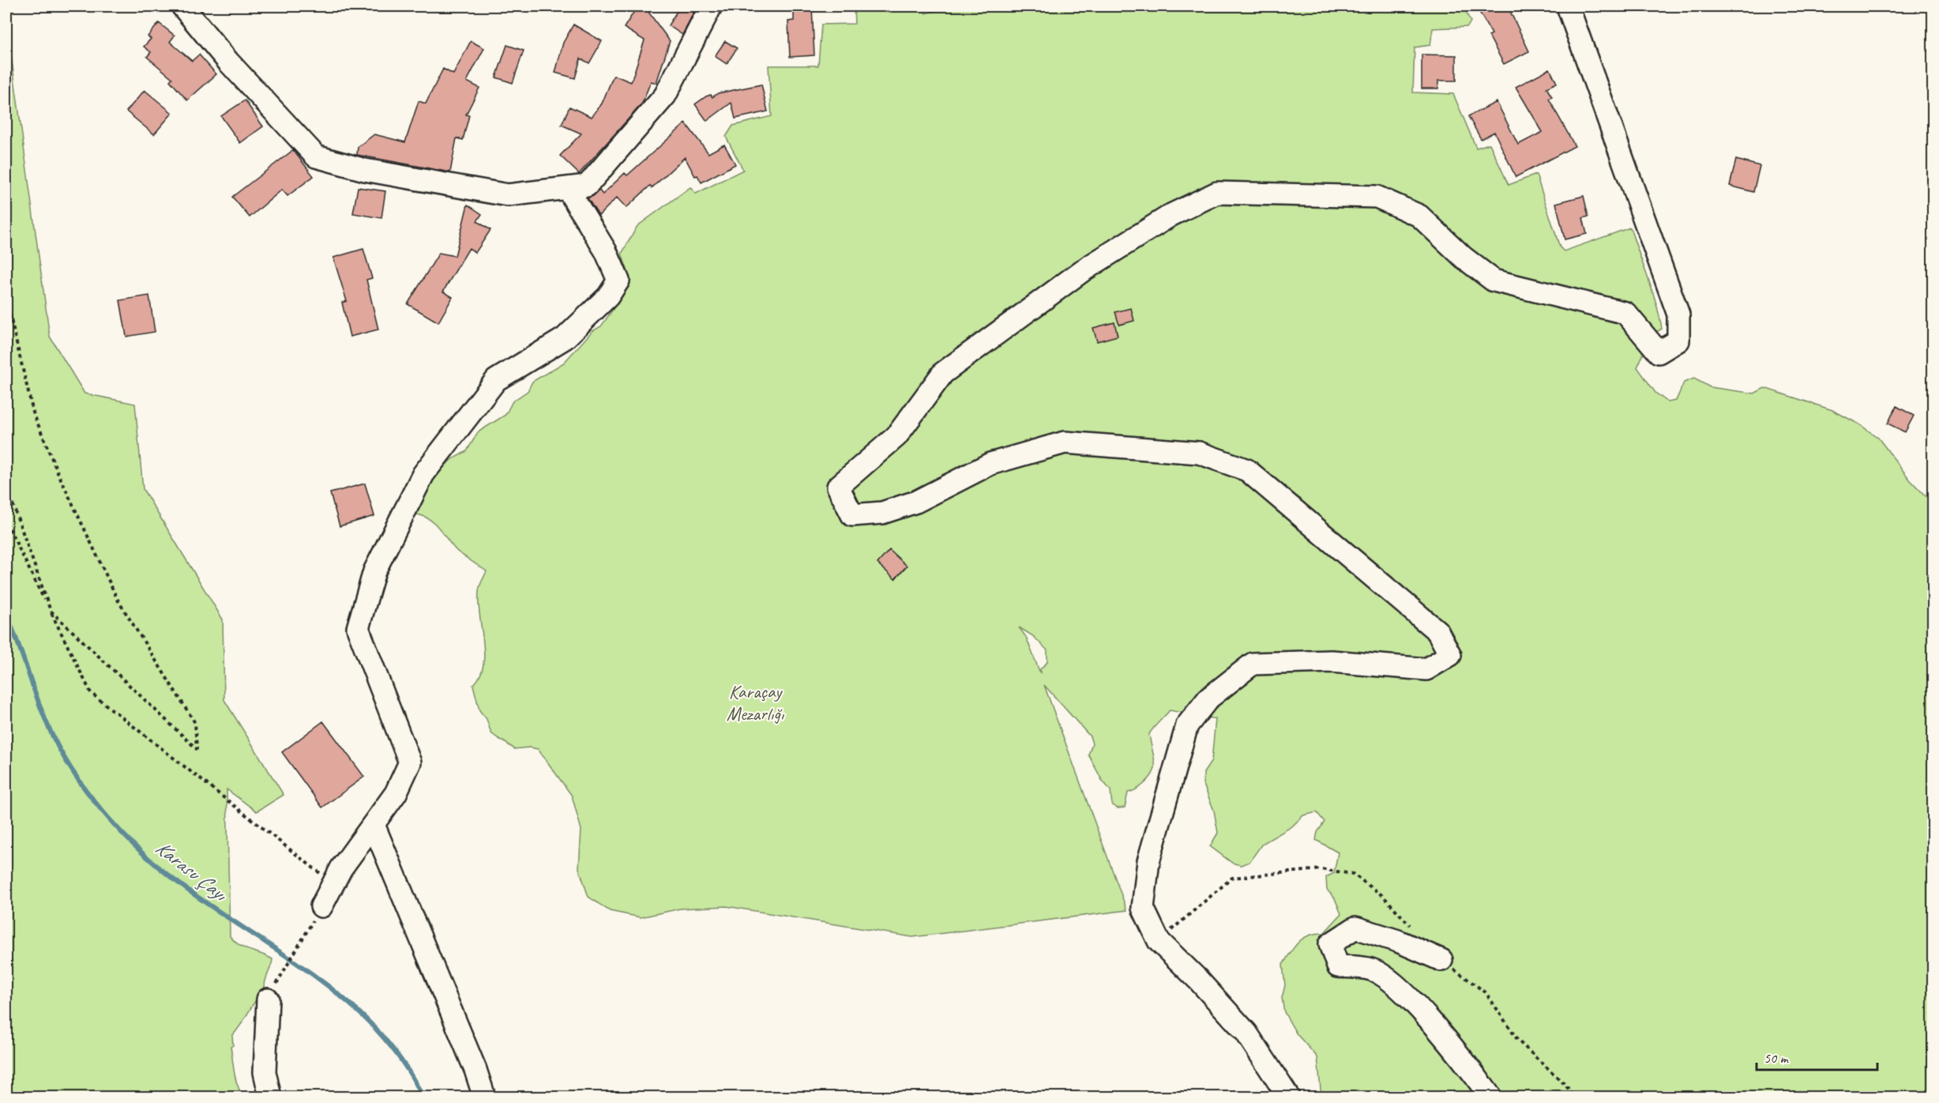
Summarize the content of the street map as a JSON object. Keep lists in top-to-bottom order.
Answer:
{
  "water": ["Karasu Çayı"],
  "parks": ["Karaçay Mezarlığı"],
  "scale_bar": "50 m"
}
